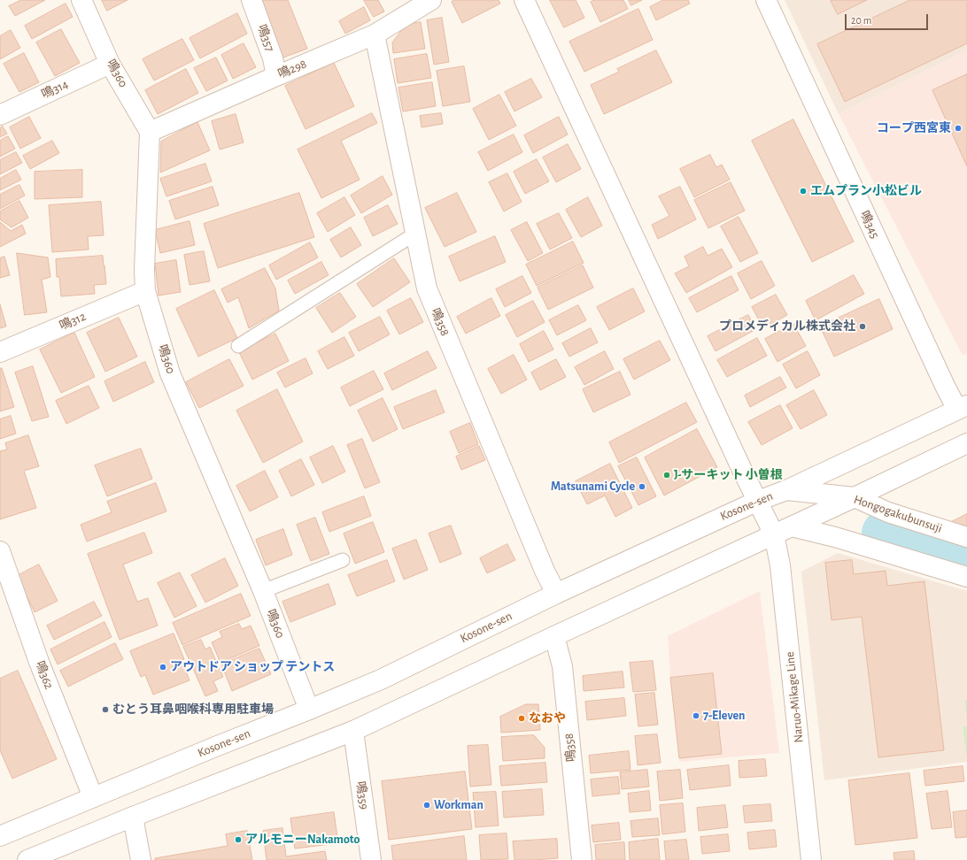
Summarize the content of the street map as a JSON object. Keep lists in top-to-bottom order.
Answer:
{
  "streets": {
    "street": [
      "鳴357",
      "鳴298",
      "鳴360",
      "鳴314",
      "鳴345",
      "鳴312",
      "鳴358",
      "Kosone-sen",
      "Hongogakubunsuji",
      "鳴362",
      "Naruo-Mikage Line",
      "鳴359"
    ]
  },
  "crossings": [
    ["鳴357", "鳴298"],
    ["鳴298", "鳴360"],
    ["鳴298", "鳴358"],
    ["鳴360", "鳴314"],
    ["鳴360", "鳴312"],
    ["鳴360", "Kosone-sen"],
    ["鳴345", "Kosone-sen"],
    ["鳴358", "Kosone-sen"],
    ["Kosone-sen", "Hongogakubunsuji"],
    ["Kosone-sen", "鳴362"],
    ["Kosone-sen", "Naruo-Mikage Line"]
  ],
  "places": [
    "コープ西宮東",
    "エムプラン小松ビル",
    "プロメディカル株式会社",
    "J-サーキット 小曽根",
    "Matsunami Cycle",
    "アウトドア ショップ テントス",
    "むとう耳鼻咽喉科専用駐車場",
    "7-Eleven",
    "なおや",
    "Workman",
    "アルモニーNakamoto"
  ],
  "scale_bar": "20 m"
}
